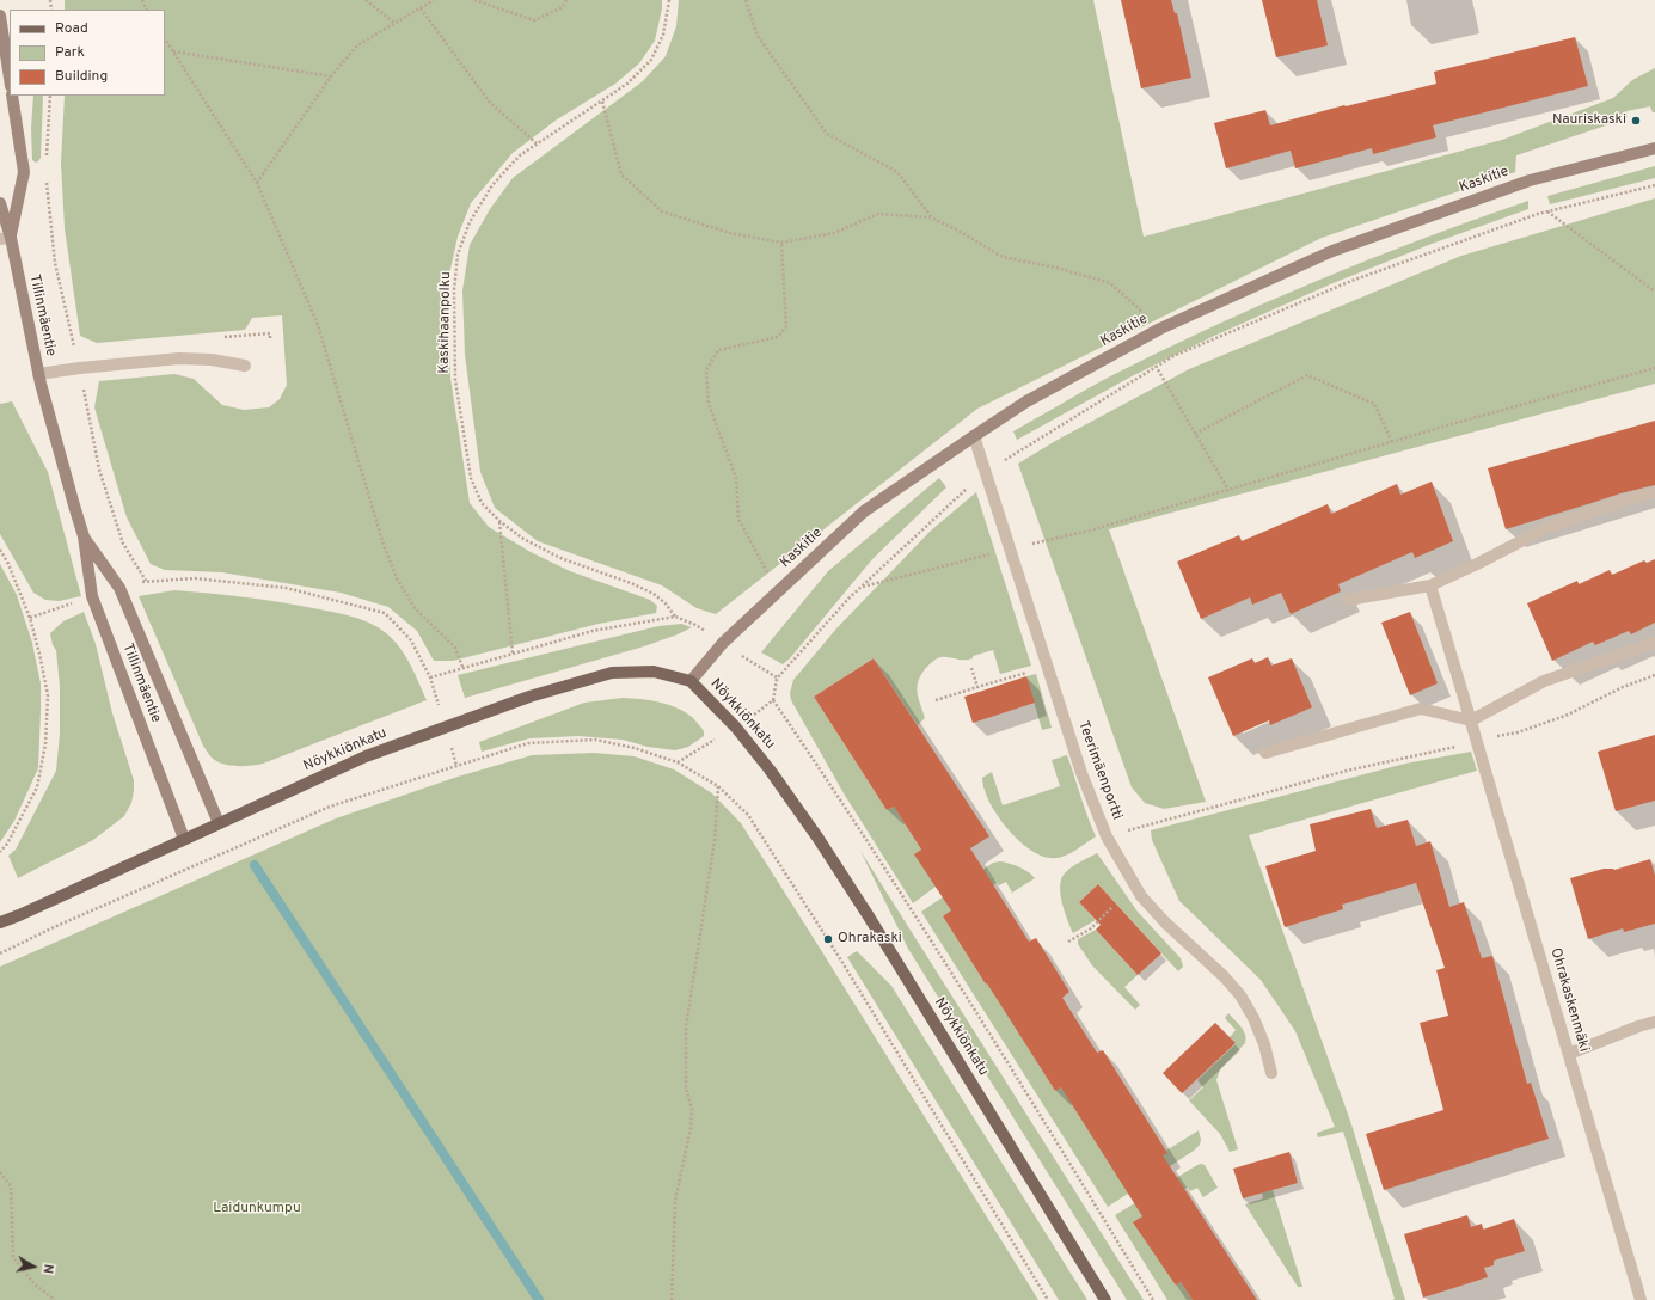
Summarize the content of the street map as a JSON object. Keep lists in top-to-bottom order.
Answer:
{
  "streets": {
    "main road": ["Nöykkiönkatu"],
    "street": [
      "Kaskitie",
      "Tillinmäentie",
      "Teerimäenportti",
      "Ohrakaskenmäki"
    ],
    "path": ["Kaskihaanpolku"]
  },
  "crossings": [
    ["Kaskitie", "Nöykkiönkatu"],
    ["Kaskitie", "Teerimäenportti"],
    ["Tillinmäentie", "Nöykkiönkatu"]
  ],
  "parks": ["Laidunkumpu"],
  "places": ["Nauriskaski", "Ohrakaski"],
  "legend": ["Road", "Park", "Building"],
  "north": "right"
}
